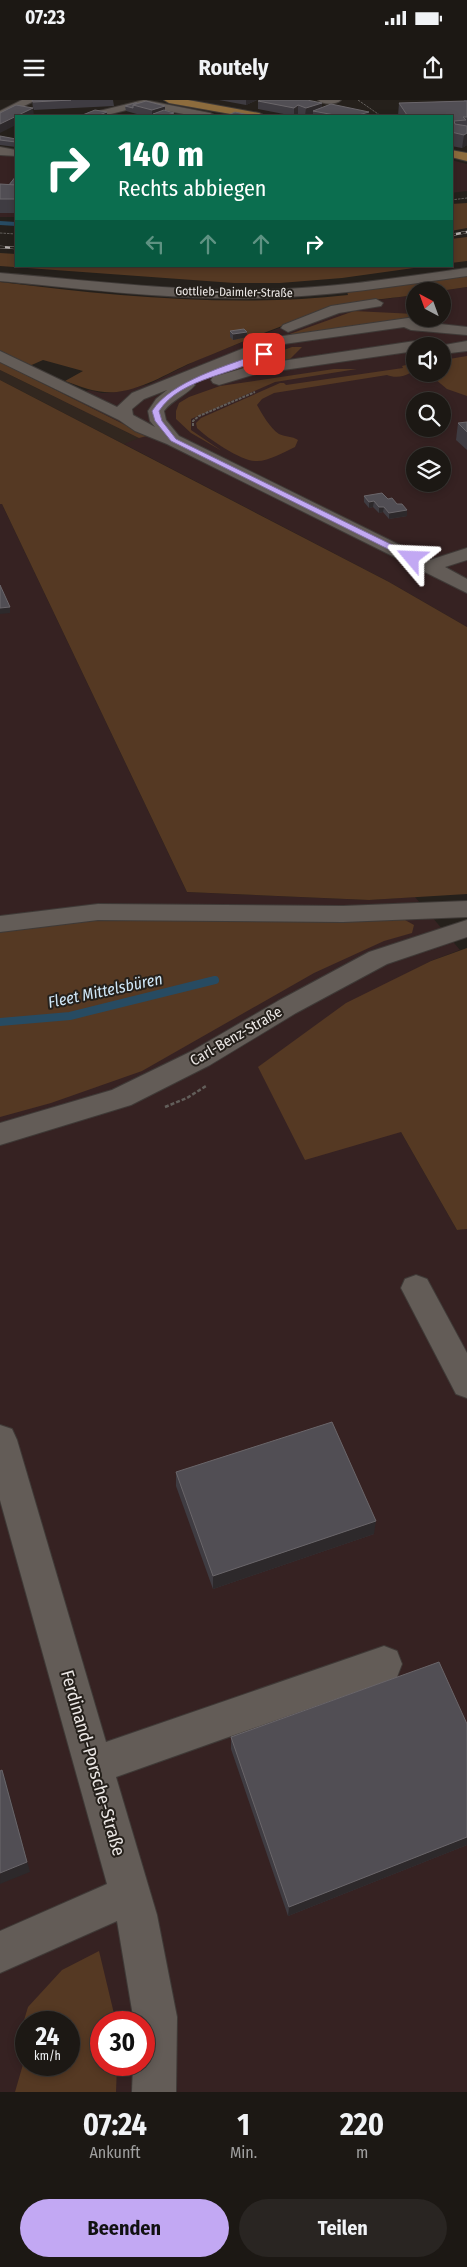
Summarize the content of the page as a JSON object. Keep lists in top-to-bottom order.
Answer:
{
  "streets": {
    "street": ["Gottlieb-Daimler-Straße", "Carl-Benz-Straße", "Ferdinand-Porsche-Straße"]
  },
  "water": ["Fleet Mittelsbüren"],
  "north": "top left",
  "page": {
    "status": "07:23",
    "header": "Routely",
    "turn": ["140 m", "Rechts abbiegen"],
    "speed": "24 km/h",
    "limit": "30",
    "eta": [
      "07:24",
      "Ankunft",
      "1",
      "Min.",
      "220",
      "m"
    ],
    "buttons": ["Beenden", "Teilen"]
  }
}
